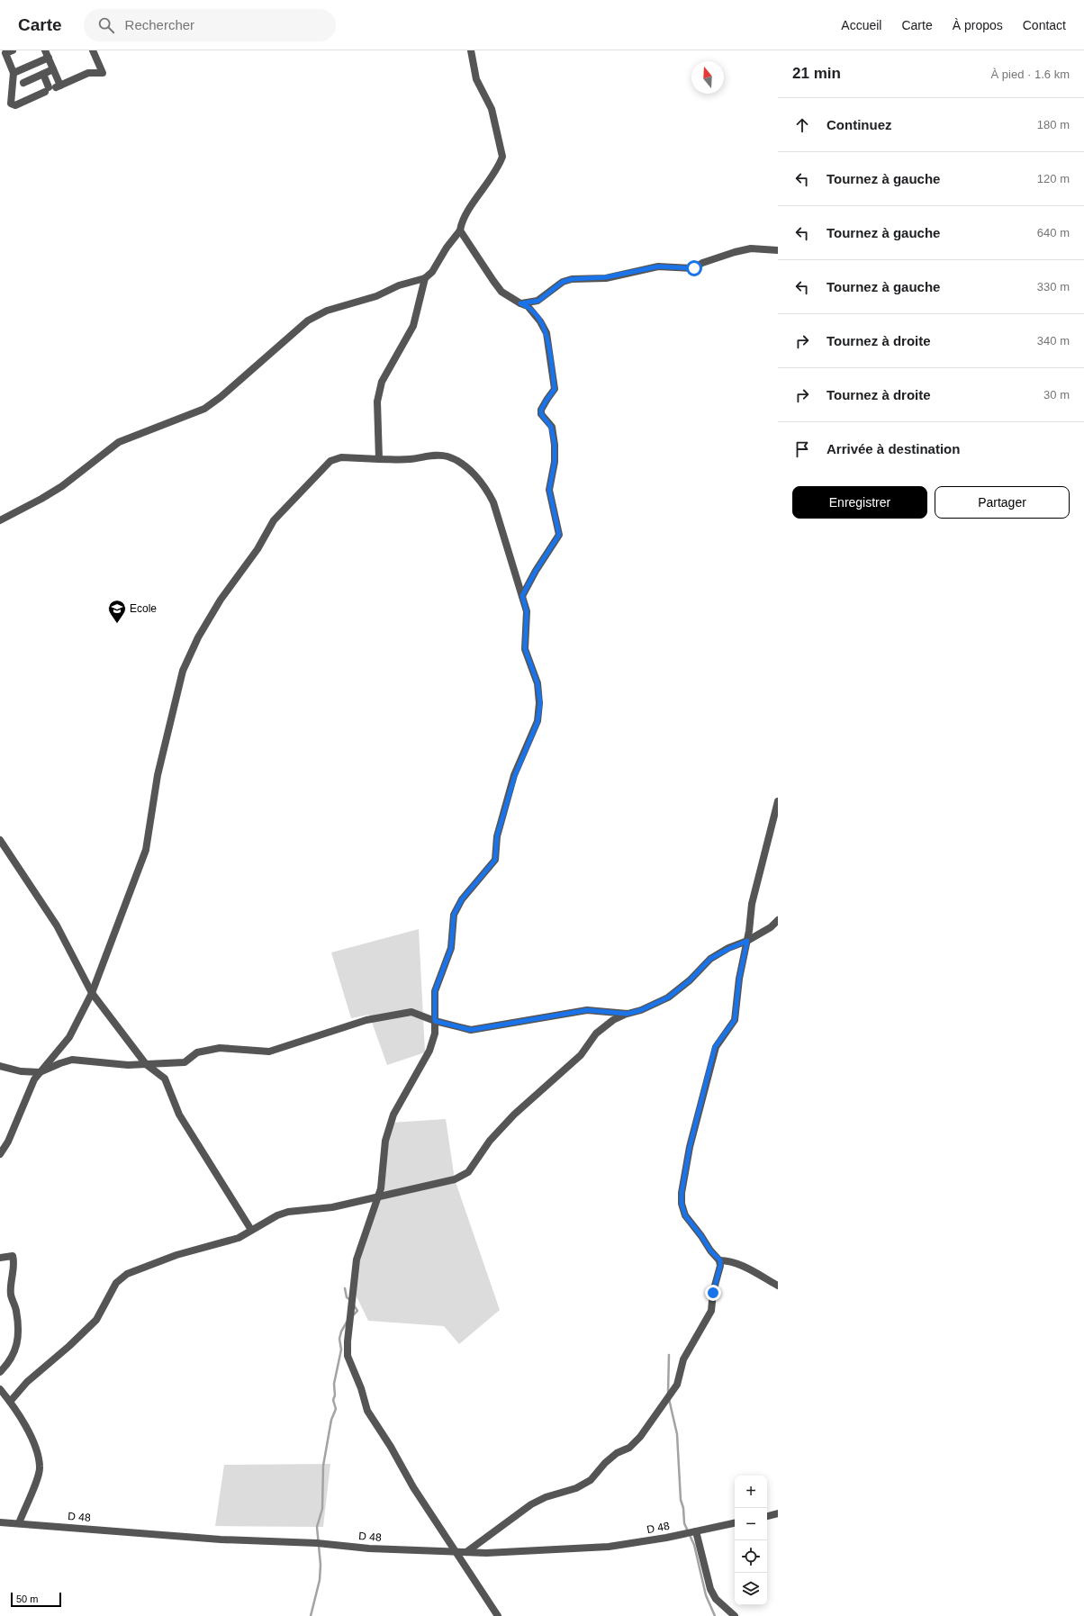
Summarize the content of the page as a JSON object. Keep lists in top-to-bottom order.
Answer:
{
  "streets": {
    "street": ["D 48"]
  },
  "places": {
    "school or university": ["Ecole"]
  },
  "scale_bar": "50 m",
  "north": "top",
  "page": {
    "header": "Carte",
    "search": "Rechercher",
    "nav": [
      "Accueil",
      "Carte",
      "À propos",
      "Contact"
    ],
    "heading": ["21 min", "À pied · 1.6 km"],
    "list": [
      ["Continuez", "180 m"],
      ["Tournez à gauche", "120 m"],
      ["Tournez à gauche", "640 m"],
      ["Tournez à gauche", "330 m"],
      ["Tournez à droite", "340 m"],
      ["Tournez à droite", "30 m"],
      "Arrivée à destination"
    ],
    "buttons": ["Enregistrer", "Partager"],
    "map_buttons": ["+", "−"],
    "scale": "50 m"
  }
}
